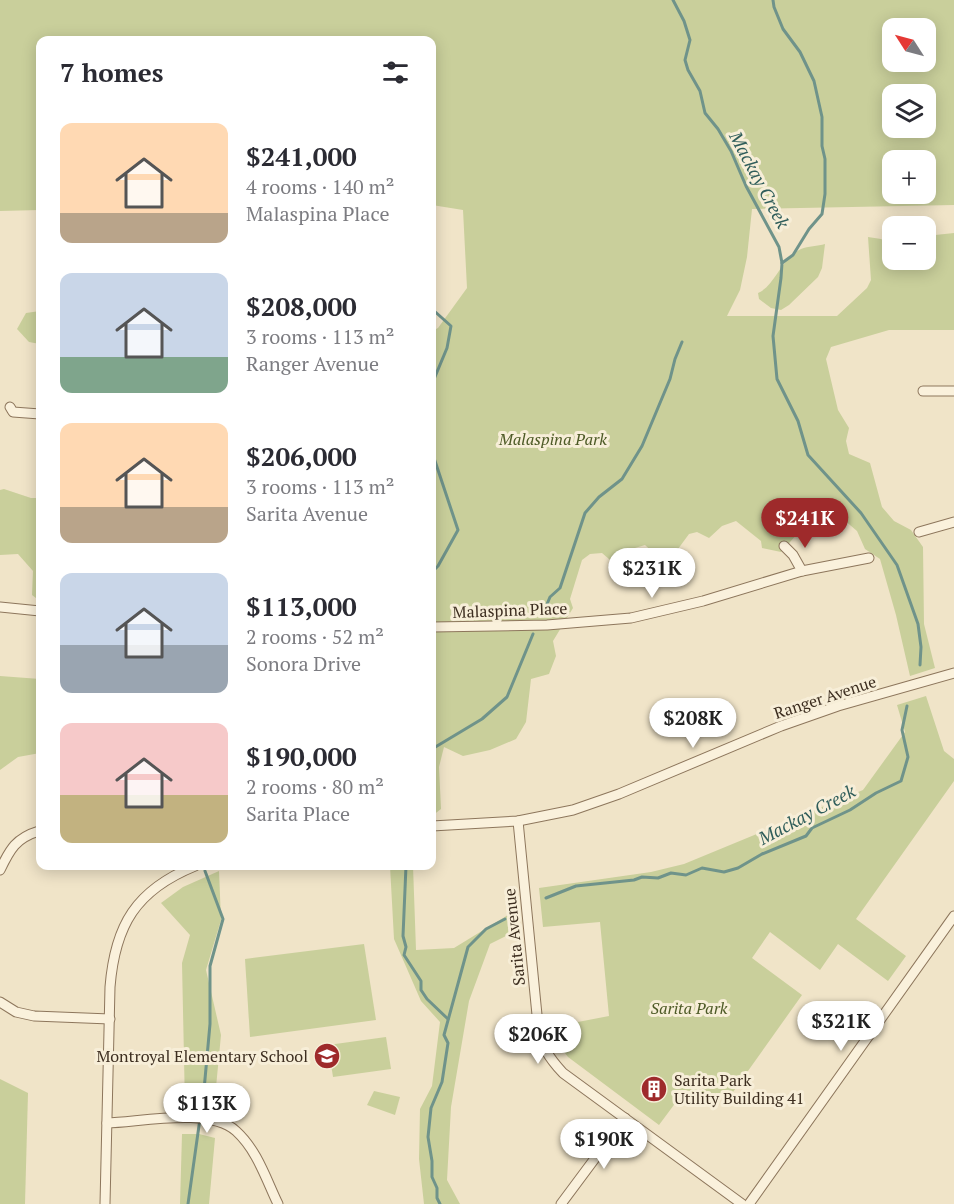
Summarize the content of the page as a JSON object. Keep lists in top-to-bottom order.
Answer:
{
  "streets": {
    "street": ["Malaspina Place", "Ranger Avenue", "Sarita Avenue"]
  },
  "crossings": [
    ["Ranger Avenue", "Sarita Avenue"]
  ],
  "water": ["Mackay Creek"],
  "parks": ["Malaspina Park", "Sarita Park"],
  "places": {
    "school or university": ["Montroyal Elementary School"],
    "building": ["Sarita Park Utility Building 41"]
  },
  "north": "top left",
  "page": {
    "map_buttons": ["+", "−"],
    "heading": "7 homes",
    "list": [
      {
        "name": "$241,000",
        "note": "4 rooms · 140 m² · Malaspina Place"
      },
      {
        "name": "$208,000",
        "note": "3 rooms · 113 m² · Ranger Avenue"
      },
      {
        "name": "$206,000",
        "note": "3 rooms · 113 m² · Sarita Avenue"
      },
      {
        "name": "$113,000",
        "note": "2 rooms · 52 m² · Sonora Drive"
      },
      {
        "name": "$190,000",
        "note": "2 rooms · 80 m² · Sarita Place"
      }
    ],
    "price": [
      "$241K",
      "$231K",
      "$208K",
      "$321K",
      "$206K",
      "$113K",
      "$190K"
    ]
  }
}
